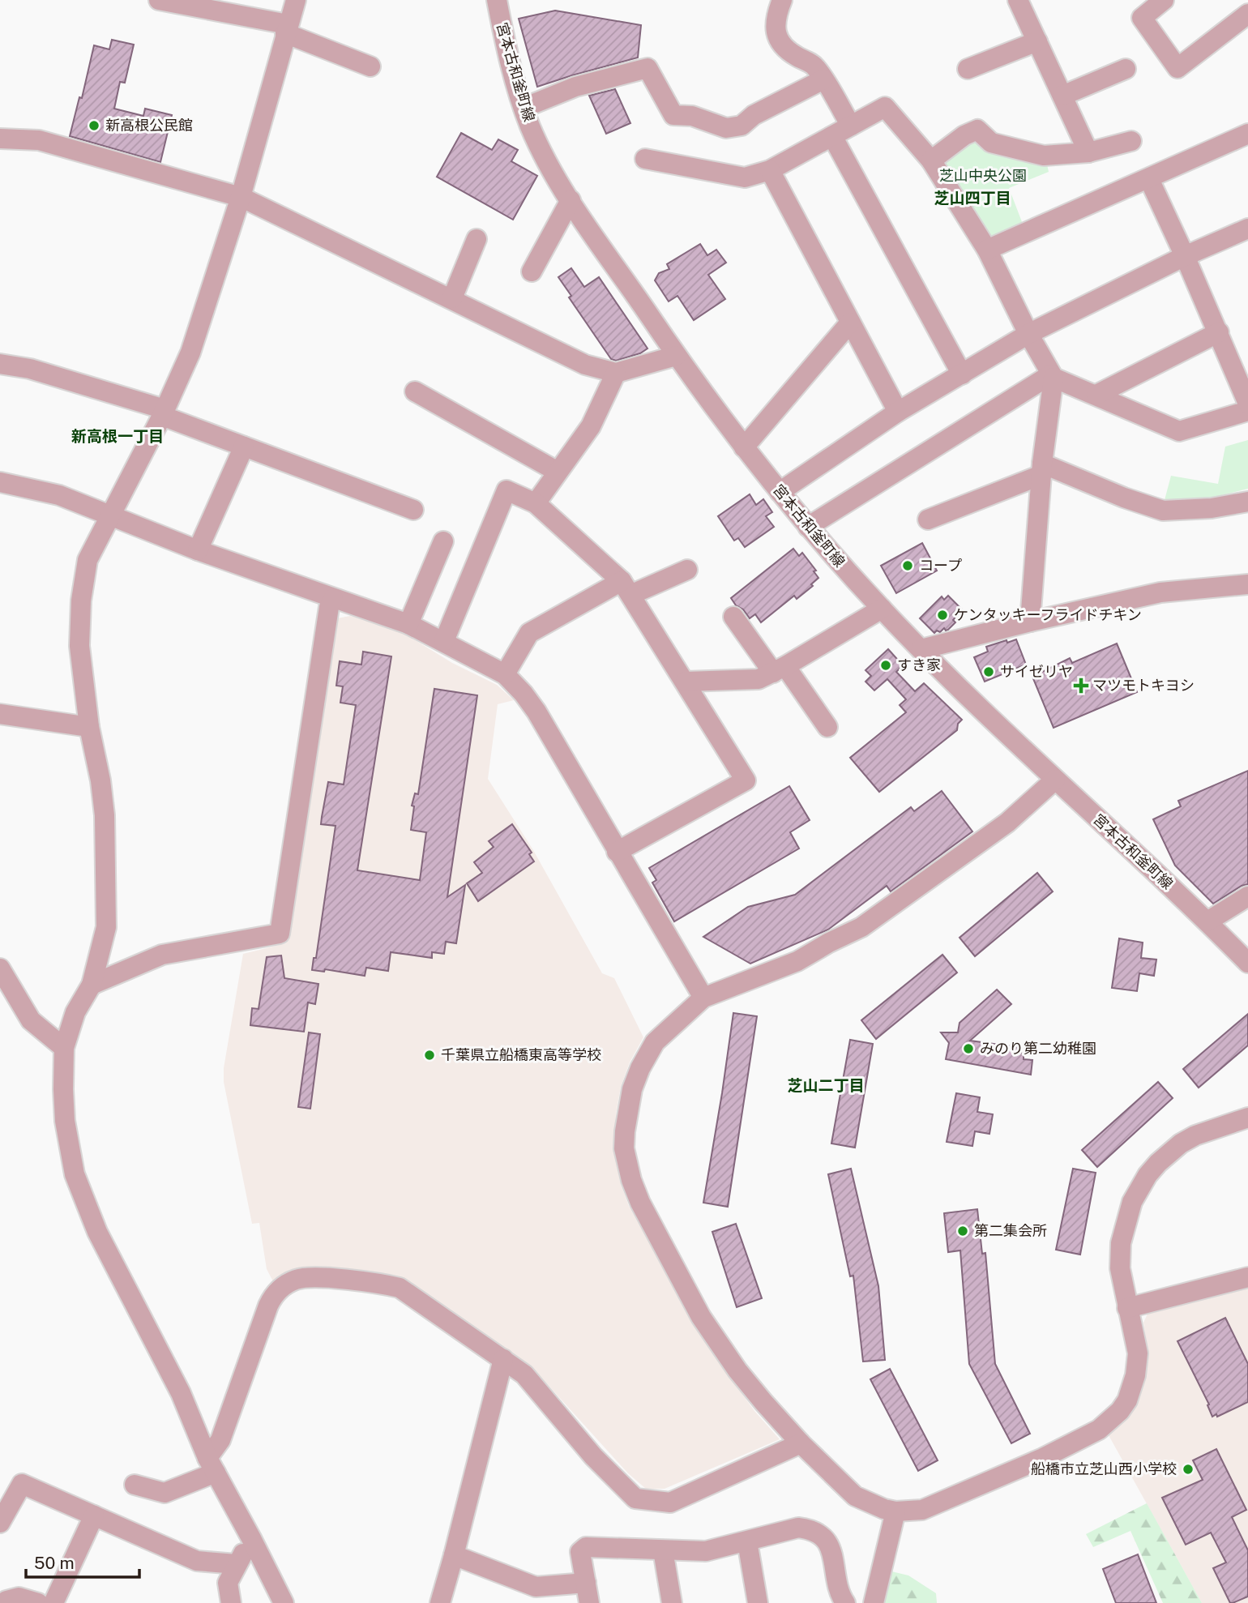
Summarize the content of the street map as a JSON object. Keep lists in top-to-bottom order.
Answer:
{
  "streets": {
    "street": ["宮本古和釜町線"]
  },
  "districts": ["芝山四丁目", "新高根一丁目", "芝山二丁目"],
  "parks": ["芝山中央公園"],
  "places": {
    "other": [
      "新高根公民館",
      "コープ",
      "ケンタッキーフライドチキン",
      "すき家",
      "サイゼリヤ",
      "みのり第二幼稚園",
      "千葉県立船橋東高等学校",
      "第二集会所",
      "船橋市立芝山西小学校"
    ],
    "health": ["マツモトキヨシ"]
  },
  "scale_bar": "50 m"
}
